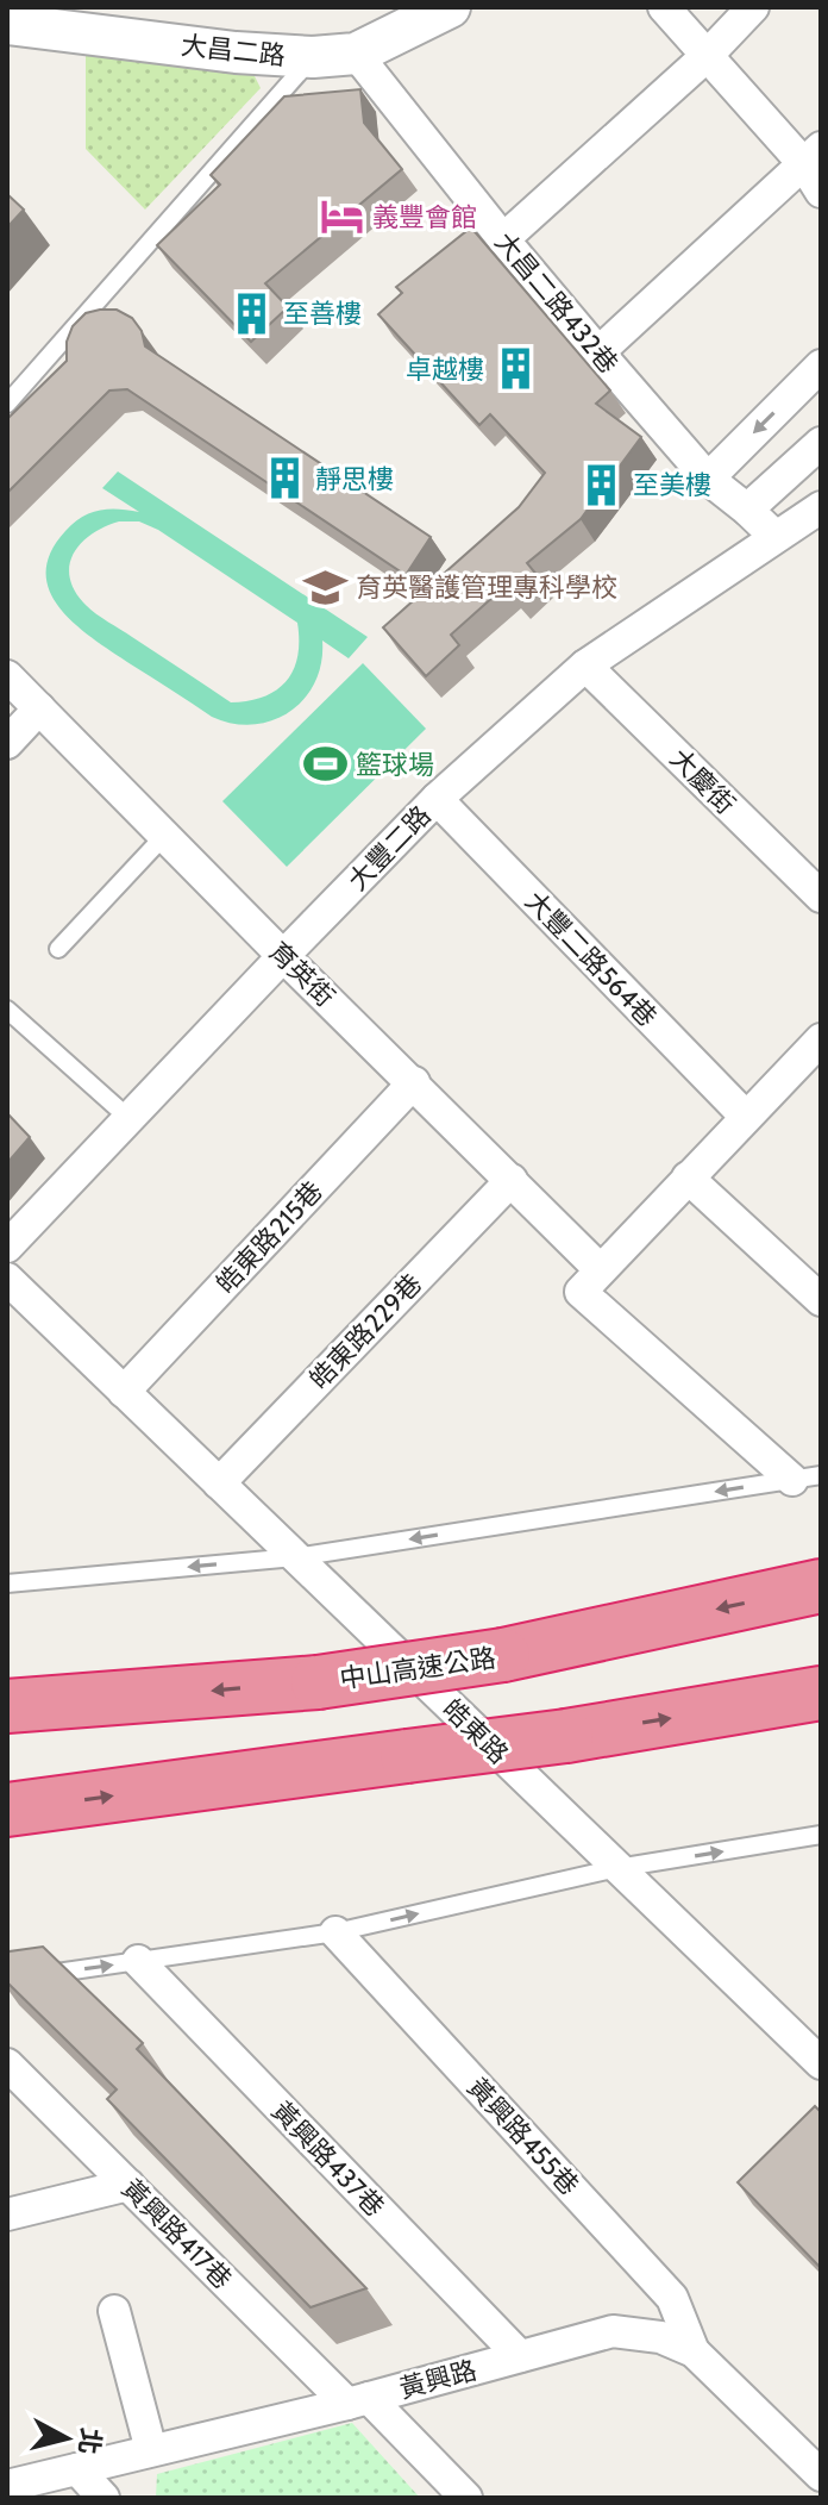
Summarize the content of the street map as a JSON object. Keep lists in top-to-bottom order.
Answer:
{
  "streets": {
    "highway": ["中山高速公路"],
    "street": [
      "大昌二路",
      "大昌二路432巷",
      "大慶街",
      "大豐二路",
      "大豐二路564巷",
      "育英街",
      "皓東路215巷",
      "皓東路229巷",
      "皓東路",
      "黃興路455巷",
      "黃興路437巷",
      "黃興路417巷",
      "黃興路"
    ]
  },
  "crossings": [
    ["大昌二路", "大昌二路432巷"],
    ["大昌二路432巷", "大豐二路"],
    ["大慶街", "大豐二路"],
    ["大豐二路", "大豐二路564巷"],
    ["大豐二路", "育英街"],
    ["育英街", "皓東路215巷"],
    ["育英街", "皓東路229巷"],
    ["皓東路215巷", "皓東路"],
    ["皓東路229巷", "皓東路"],
    ["黃興路455巷", "黃興路"],
    ["黃興路437巷", "黃興路"],
    ["黃興路417巷", "黃興路"]
  ],
  "places": {
    "hotel": ["義豐會館"],
    "building": [
      "至善樓",
      "卓越樓",
      "靜思樓",
      "至美樓"
    ],
    "school or university": ["育英醫護管理專科學校"],
    "sports": ["籃球場"]
  },
  "north": "right"
}
